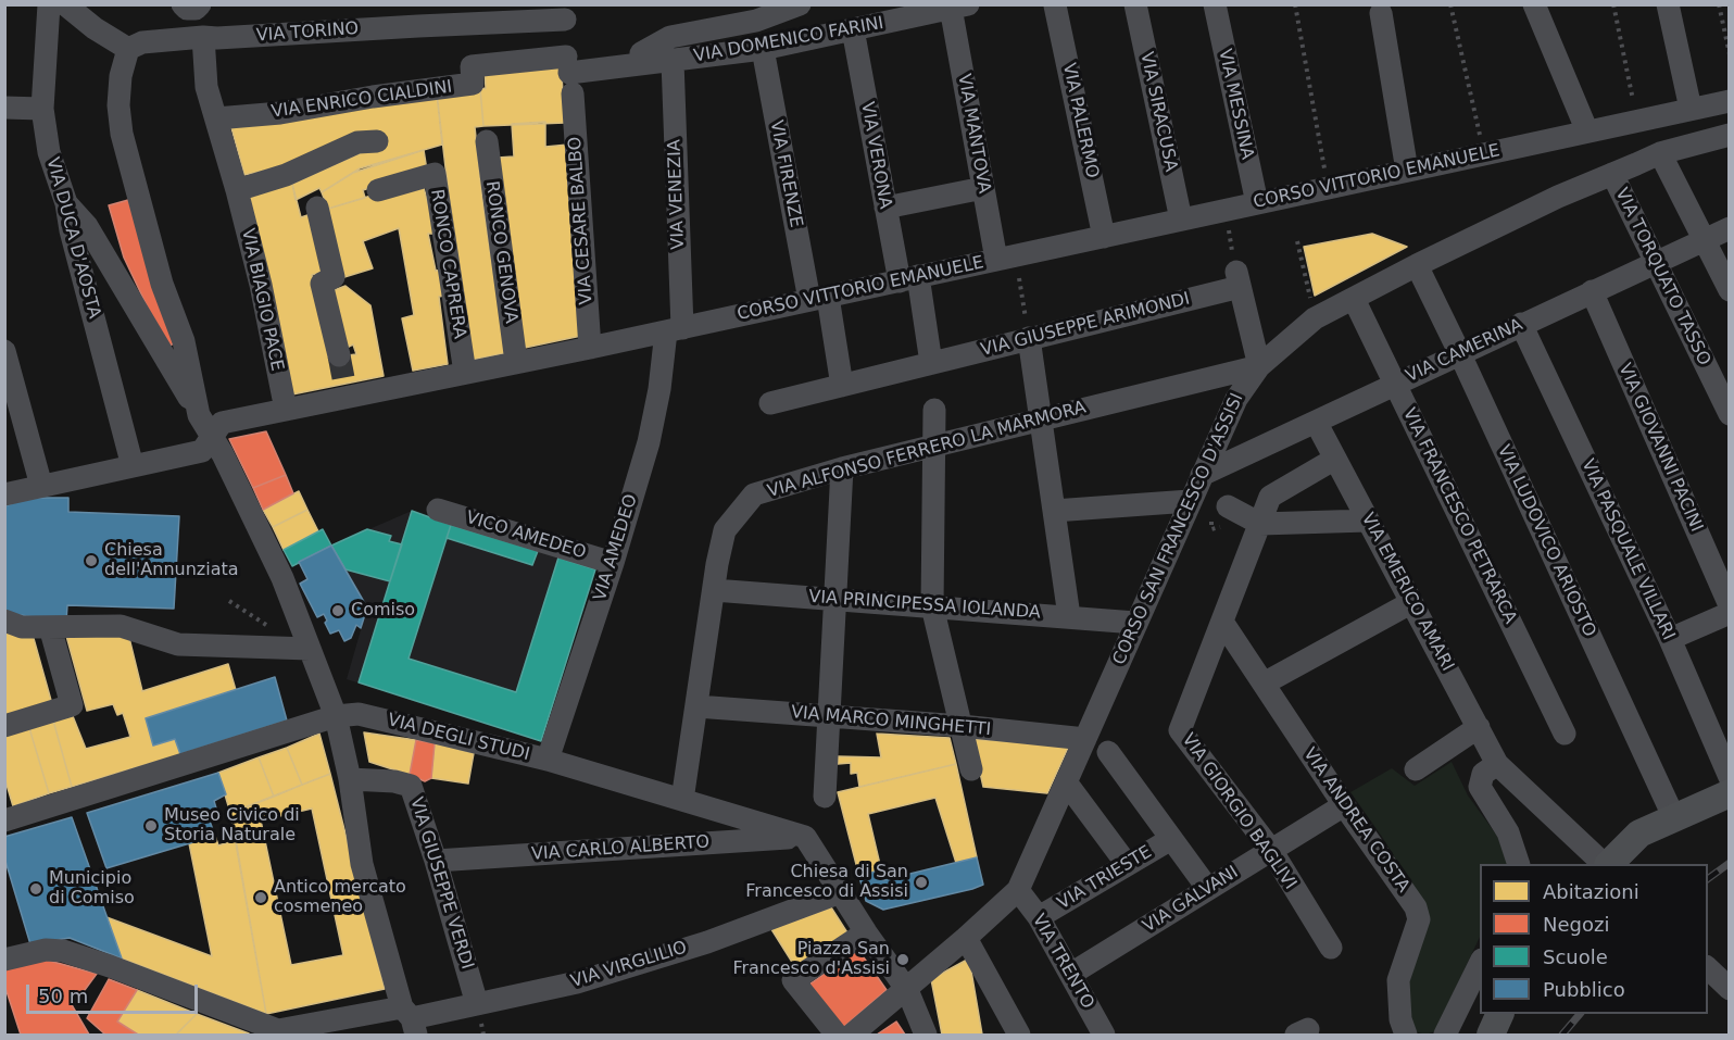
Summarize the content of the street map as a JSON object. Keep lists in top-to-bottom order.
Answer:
{
  "streets": {
    "street": [
      "VIA TORINO",
      "VIA DOMENICO FARINI",
      "VIA ENRICO CIALDINI",
      "VIA MESSINA",
      "VIA SIRACUSA",
      "VIA PALERMO",
      "VIA MANTOVA",
      "VIA VERONA",
      "VIA FIRENZE",
      "CORSO VITTORIO EMANUELE",
      "VIA VENEZIA",
      "VIA CESARE BALBO",
      "VIA DUCA D'AOSTA",
      "RONCO GENOVA",
      "RONCO CAPRERA",
      "VIA TORQUATO TASSO",
      "VIA BIAGIO PACE",
      "VIA GIUSEPPE ARIMONDI",
      "VIA CAMERINA",
      "VIA GIOVANNI PACINI",
      "VIA ALFONSO FERRERO LA MARMORA",
      "VIA FRANCESCO PETRARCA",
      "CORSO SAN FRANCESCO D'ASSISI",
      "VICO AMEDEO",
      "VIA LUDOVICO ARIOSTO",
      "VIA AMEDEO",
      "VIA PASQUALE VILLARI",
      "VIA EMERICO AMARI",
      "VIA PRINCIPESSA IOLANDA",
      "VIA MARCO MINGHETTI",
      "VIA DEGLI STUDI",
      "VIA GIORGIO BAGLIVI",
      "VIA ANDREA COSTA",
      "VIA CARLO ALBERTO",
      "VIA TRIESTE",
      "VIA GIUSEPPE VERDI",
      "VIA GALVANI",
      "VIA TRENTO",
      "VIA VIRGLILIO"
    ]
  },
  "crossings": [
    ["VIA TORINO", "VIA BIAGIO PACE"],
    ["VIA DOMENICO FARINI", "VIA ENRICO CIALDINI"],
    ["VIA DOMENICO FARINI", "VIA MANTOVA"],
    ["VIA DOMENICO FARINI", "VIA VERONA"],
    ["VIA DOMENICO FARINI", "VIA FIRENZE"],
    ["VIA DOMENICO FARINI", "VIA VENEZIA"],
    ["VIA DOMENICO FARINI", "VIA CESARE BALBO"],
    ["VIA ENRICO CIALDINI", "VIA CESARE BALBO"],
    ["VIA ENRICO CIALDINI", "VIA BIAGIO PACE"],
    ["VIA MESSINA", "CORSO VITTORIO EMANUELE"],
    ["VIA SIRACUSA", "CORSO VITTORIO EMANUELE"],
    ["VIA PALERMO", "CORSO VITTORIO EMANUELE"],
    ["VIA MANTOVA", "CORSO VITTORIO EMANUELE"],
    ["VIA VERONA", "CORSO VITTORIO EMANUELE"],
    ["VIA FIRENZE", "CORSO VITTORIO EMANUELE"],
    ["CORSO VITTORIO EMANUELE", "VIA VENEZIA"],
    ["CORSO VITTORIO EMANUELE", "VIA CESARE BALBO"],
    ["CORSO VITTORIO EMANUELE", "VIA DUCA D'AOSTA"],
    ["CORSO VITTORIO EMANUELE", "RONCO GENOVA"],
    ["CORSO VITTORIO EMANUELE", "RONCO CAPRERA"],
    ["CORSO VITTORIO EMANUELE", "VIA BIAGIO PACE"],
    ["CORSO VITTORIO EMANUELE", "VIA AMEDEO"],
    ["VIA VENEZIA", "VIA AMEDEO"],
    ["VIA TORQUATO TASSO", "VIA CAMERINA"],
    ["VIA TORQUATO TASSO", "CORSO SAN FRANCESCO D'ASSISI"],
    ["VIA CAMERINA", "VIA GIOVANNI PACINI"],
    ["VIA CAMERINA", "VIA FRANCESCO PETRARCA"],
    ["VIA CAMERINA", "CORSO SAN FRANCESCO D'ASSISI"],
    ["VIA CAMERINA", "VIA LUDOVICO ARIOSTO"],
    ["VIA CAMERINA", "VIA PASQUALE VILLARI"],
    ["VIA CAMERINA", "VIA EMERICO AMARI"],
    ["VIA ALFONSO FERRERO LA MARMORA", "CORSO SAN FRANCESCO D'ASSISI"],
    ["VIA ALFONSO FERRERO LA MARMORA", "VIA PRINCIPESSA IOLANDA"],
    ["VIA ALFONSO FERRERO LA MARMORA", "VIA MARCO MINGHETTI"],
    ["VIA ALFONSO FERRERO LA MARMORA", "VIA DEGLI STUDI"],
    ["VIA FRANCESCO PETRARCA", "CORSO SAN FRANCESCO D'ASSISI"],
    ["CORSO SAN FRANCESCO D'ASSISI", "VIA LUDOVICO ARIOSTO"],
    ["CORSO SAN FRANCESCO D'ASSISI", "VIA PRINCIPESSA IOLANDA"],
    ["CORSO SAN FRANCESCO D'ASSISI", "VIA MARCO MINGHETTI"],
    ["CORSO SAN FRANCESCO D'ASSISI", "VIA TRENTO"],
    ["VICO AMEDEO", "VIA AMEDEO"],
    ["VIA AMEDEO", "VIA DEGLI STUDI"],
    ["VIA EMERICO AMARI", "VIA GIORGIO BAGLIVI"],
    ["VIA DEGLI STUDI", "VIA CARLO ALBERTO"],
    ["VIA GIORGIO BAGLIVI", "VIA ANDREA COSTA"],
    ["VIA GIORGIO BAGLIVI", "VIA GALVANI"],
    ["VIA ANDREA COSTA", "VIA GALVANI"],
    ["VIA CARLO ALBERTO", "VIA GIUSEPPE VERDI"],
    ["VIA TRIESTE", "VIA TRENTO"],
    ["VIA GIUSEPPE VERDI", "VIA VIRGLILIO"],
    ["VIA GALVANI", "VIA TRENTO"]
  ],
  "places": [
    "Chiesa dell'Annunziata",
    "Comiso",
    "Museo Civico di Storia Naturale",
    "Chiesa di San Francesco di Assisi",
    "Municipio di Comiso",
    "Antico mercato cosmeneo",
    "Piazza San Francesco d'Assisi"
  ],
  "legend": [
    "Abitazioni",
    "Negozi",
    "Scuole",
    "Pubblico"
  ],
  "scale_bar": "50 m"
}
